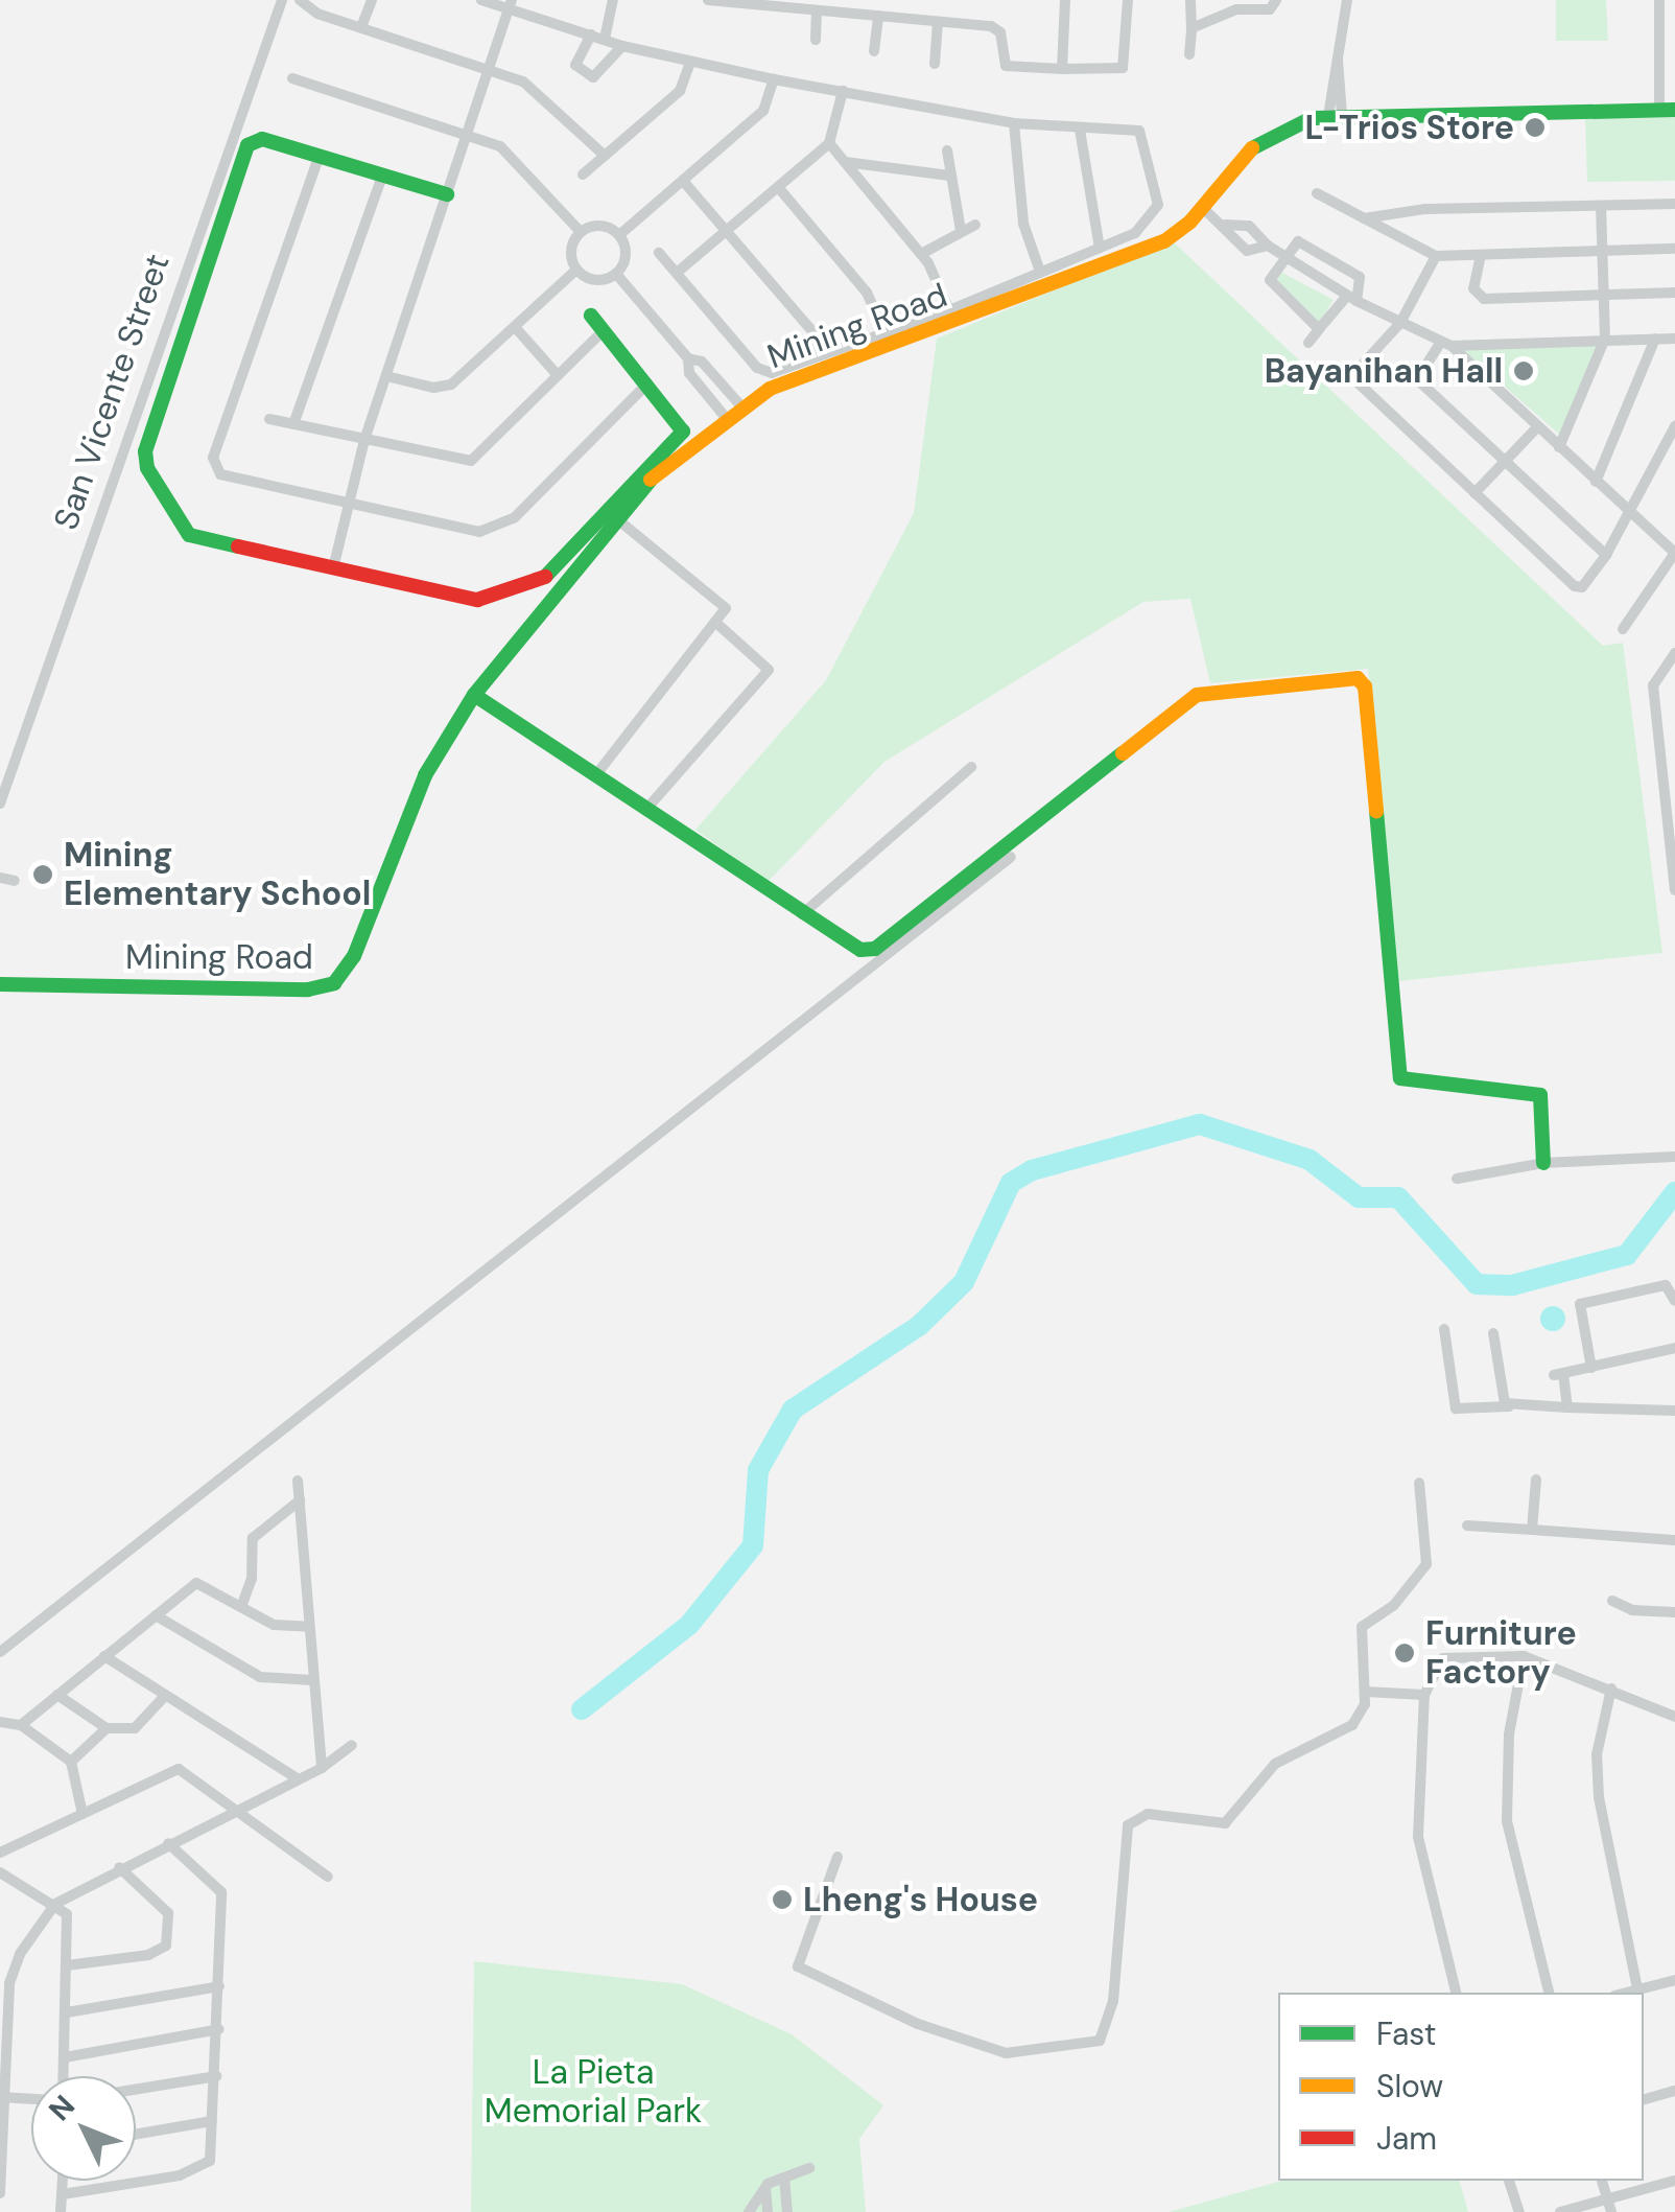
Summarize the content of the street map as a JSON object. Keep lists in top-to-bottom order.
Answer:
{
  "streets": {
    "street": ["Mining Road", "San Vicente Street"]
  },
  "parks": ["La Pieta Memorial Park"],
  "places": [
    "L-Trios Store",
    "Bayanihan Hall",
    "Mining Elementary School",
    "Furniture Factory",
    "Lheng's House"
  ],
  "legend": ["Fast", "Slow", "Jam"],
  "north": "top left"
}
